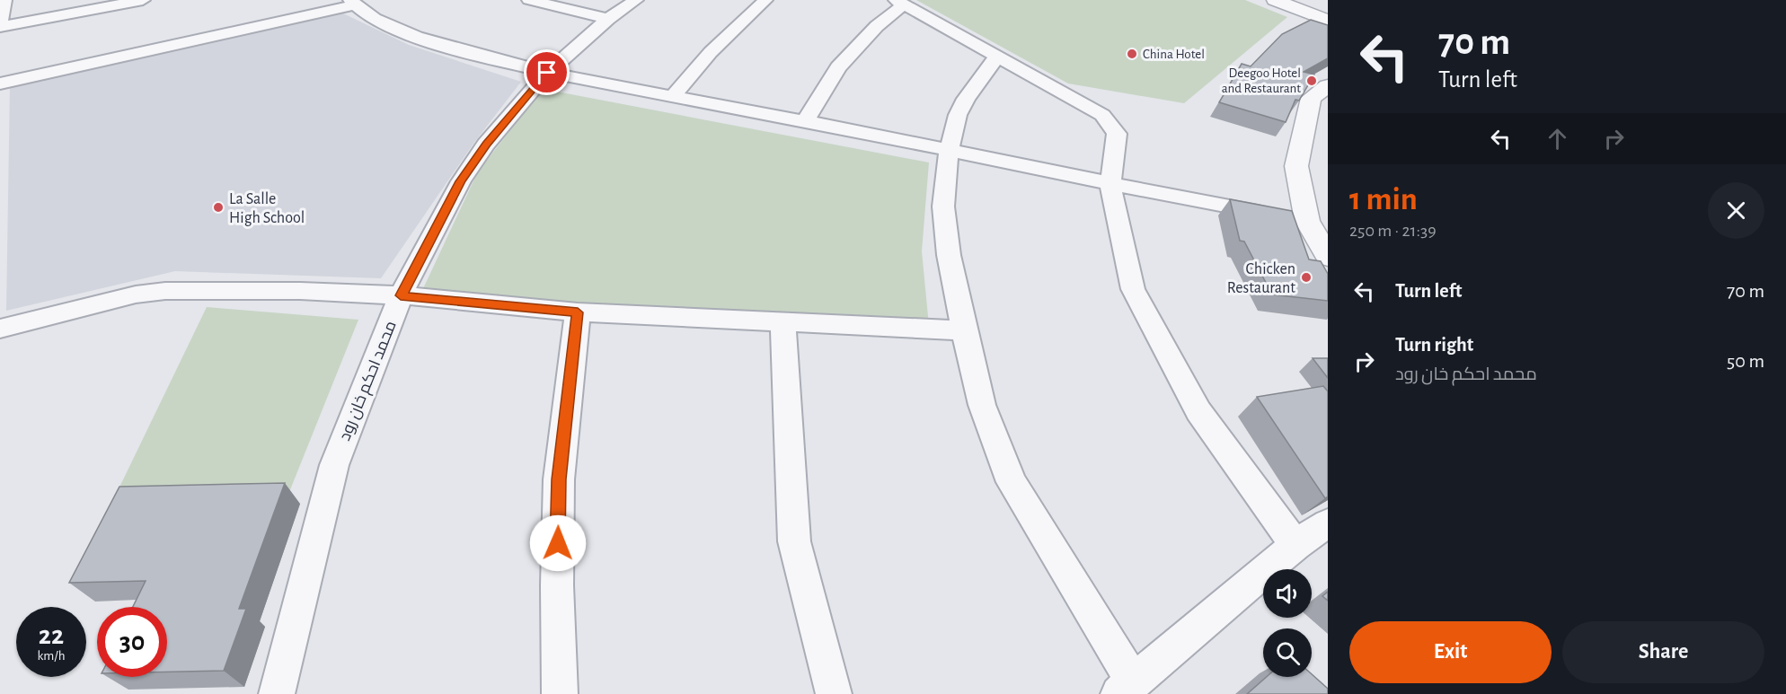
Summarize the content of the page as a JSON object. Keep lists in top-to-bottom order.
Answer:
{
  "streets": {
    "street": ["محمد احكم خان رود"]
  },
  "places": [
    "China Hotel",
    "Deegoo Hotel and Restaurant",
    "La Salle High School",
    "Chicken Restaurant"
  ],
  "page": {
    "turn": ["70 m", "Turn left"],
    "heading": ["1 min", "250 m · 21:39"],
    "list": [
      {
        "name": "Turn left",
        "value": "70 m"
      },
      {
        "name": "Turn right",
        "note": "محمد احكم خان رود",
        "value": "50 m"
      }
    ],
    "speed": "22 km/h",
    "limit": "30",
    "buttons": ["Exit", "Share"]
  }
}
